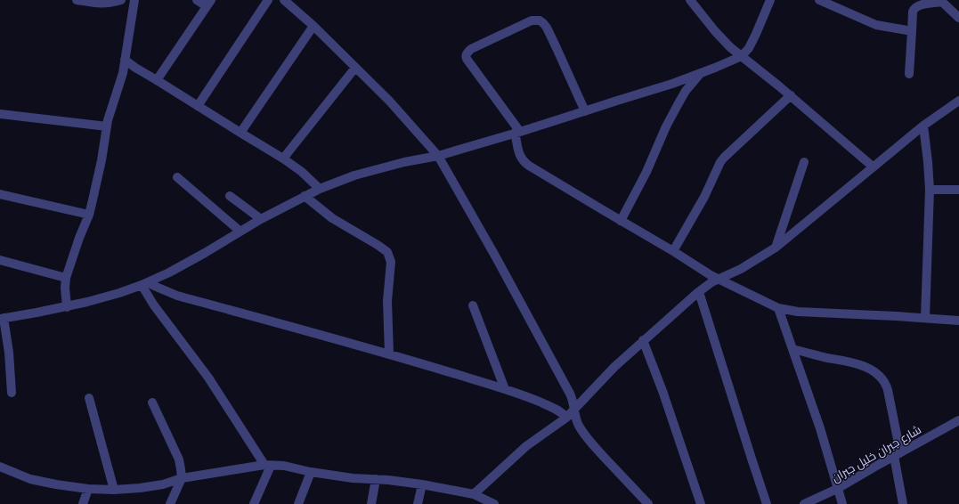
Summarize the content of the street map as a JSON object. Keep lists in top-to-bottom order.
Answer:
{
  "streets": {
    "street": ["شارع جبران خليل جبران"]
  }
}
